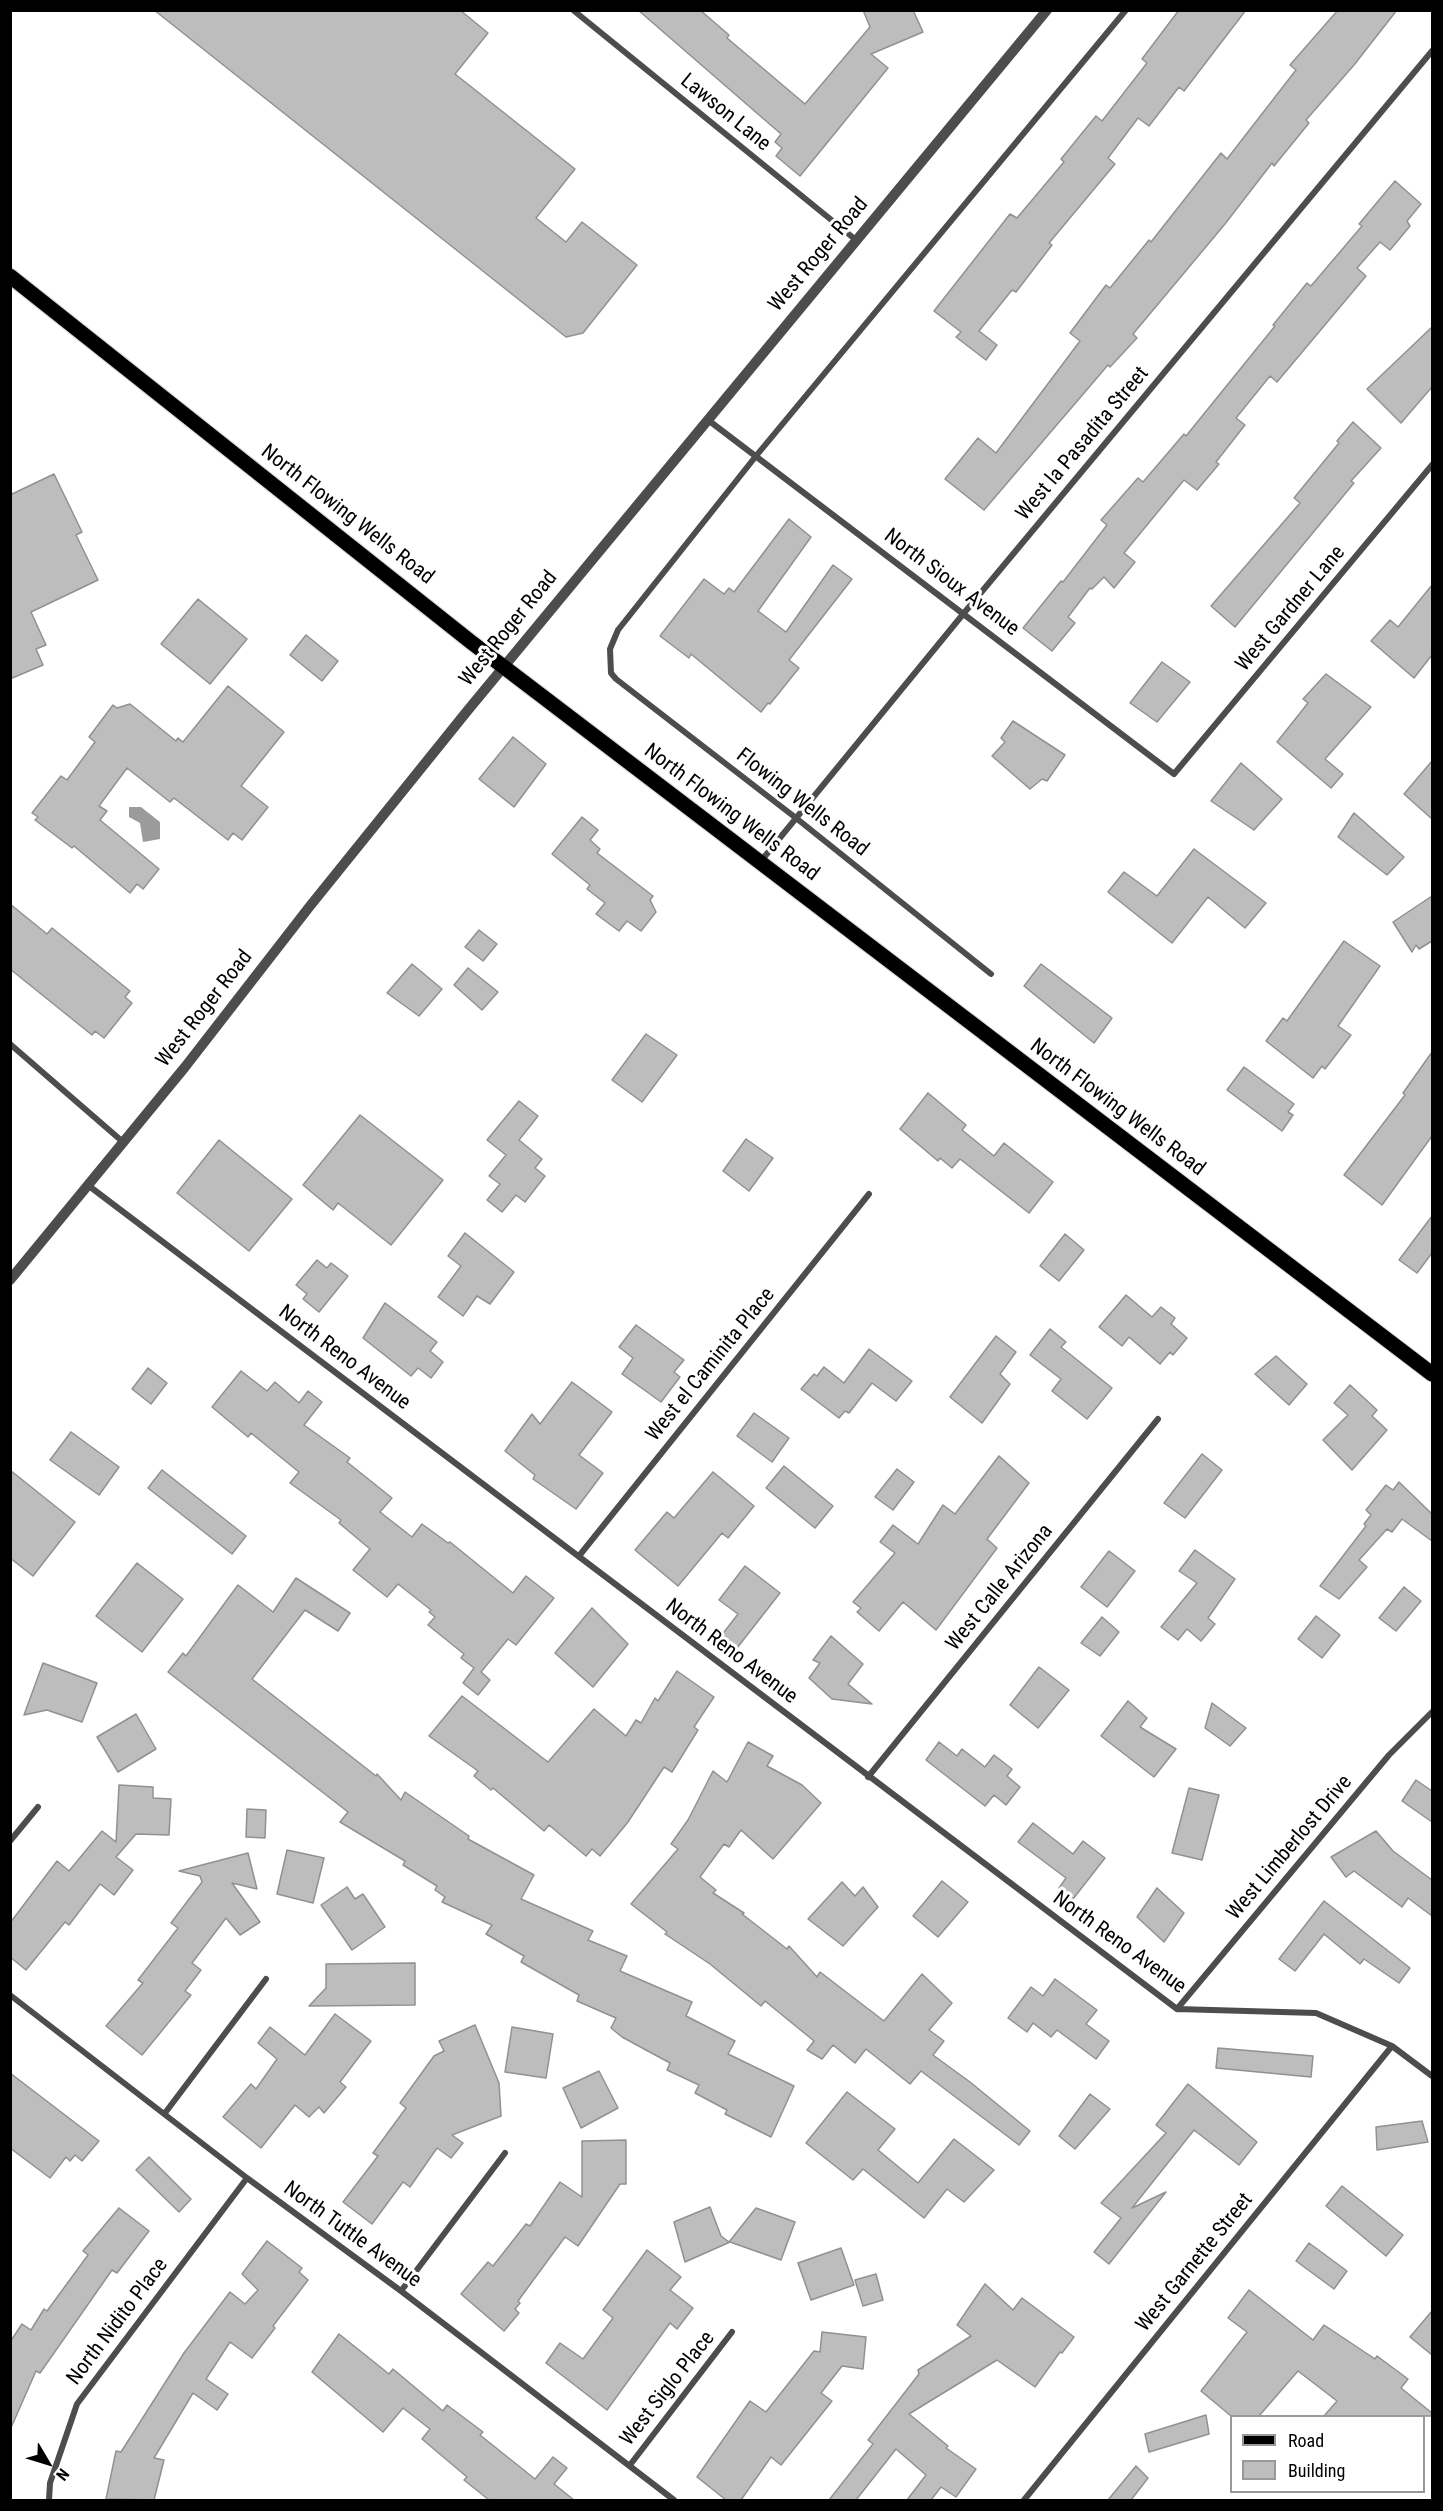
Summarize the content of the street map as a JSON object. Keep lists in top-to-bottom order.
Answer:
{
  "streets": {
    "main road": ["North Flowing Wells Road"],
    "street": [
      "Lawson Lane",
      "West Roger Road",
      "West la Pasadita Street",
      "North Sioux Avenue",
      "West Gardner Lane",
      "Flowing Wells Road",
      "North Reno Avenue",
      "West el Caminita Place",
      "West Calle Arizona",
      "West Limberlost Drive",
      "North Tuttle Avenue",
      "West Garnette Street",
      "North Nidito Place",
      "West Siglo Place"
    ]
  },
  "crossings": [
    ["Lawson Lane", "West Roger Road"],
    ["West Roger Road", "North Flowing Wells Road"],
    ["West Roger Road", "North Sioux Avenue"],
    ["West Roger Road", "North Reno Avenue"],
    ["West la Pasadita Street", "North Flowing Wells Road"],
    ["West la Pasadita Street", "North Sioux Avenue"],
    ["West la Pasadita Street", "Flowing Wells Road"],
    ["North Sioux Avenue", "West Gardner Lane"],
    ["North Sioux Avenue", "Flowing Wells Road"],
    ["North Reno Avenue", "West el Caminita Place"],
    ["North Reno Avenue", "West Calle Arizona"],
    ["North Reno Avenue", "West Limberlost Drive"],
    ["North Reno Avenue", "West Garnette Street"],
    ["North Tuttle Avenue", "North Nidito Place"],
    ["North Tuttle Avenue", "West Siglo Place"]
  ],
  "legend": ["Road", "Building"],
  "north": "bottom right"
}
